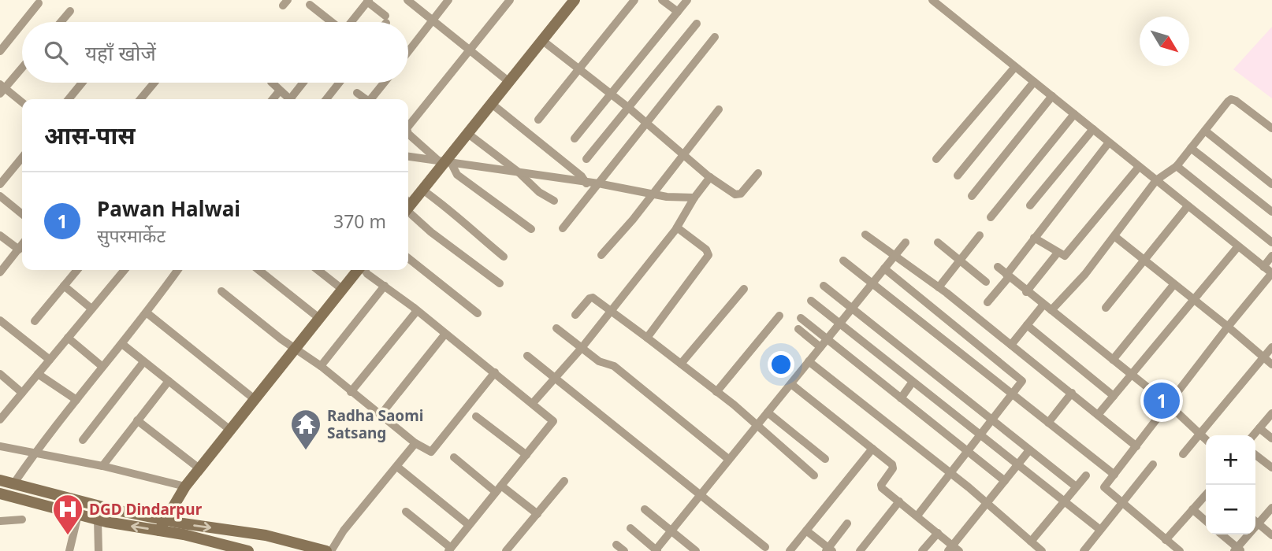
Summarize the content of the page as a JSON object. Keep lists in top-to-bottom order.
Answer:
{
  "places": {
    "temple": ["Radha Saomi Satsang"],
    "hospital": ["DGD Dindarpur"]
  },
  "north": "bottom right",
  "page": {
    "search": "यहाँ खोजें",
    "heading": "आस-पास",
    "list": [
      {
        "mark": "1",
        "name": "Pawan Halwai",
        "note": "सुपरमार्केट",
        "value": "370 m"
      }
    ],
    "pins": "1",
    "map_buttons": ["+", "−"]
  }
}
